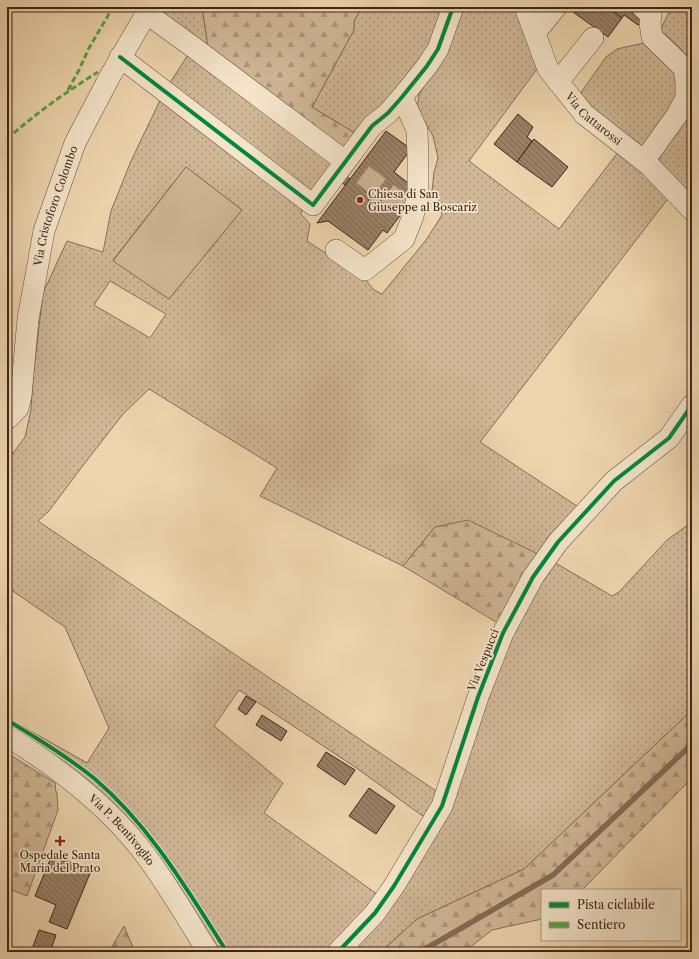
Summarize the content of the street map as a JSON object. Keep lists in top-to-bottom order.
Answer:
{
  "streets": {
    "street": [
      "Via Cattarossi",
      "Via Cristoforo Colombo",
      "Via Vespucci",
      "Via P. Bentivoglio"
    ]
  },
  "places": {
    "other": ["Chiesa di San Giuseppe al Boscariz"],
    "health": ["Ospedale Santa Maria del Prato"]
  },
  "legend": ["Pista ciclabile", "Sentiero"]
}
